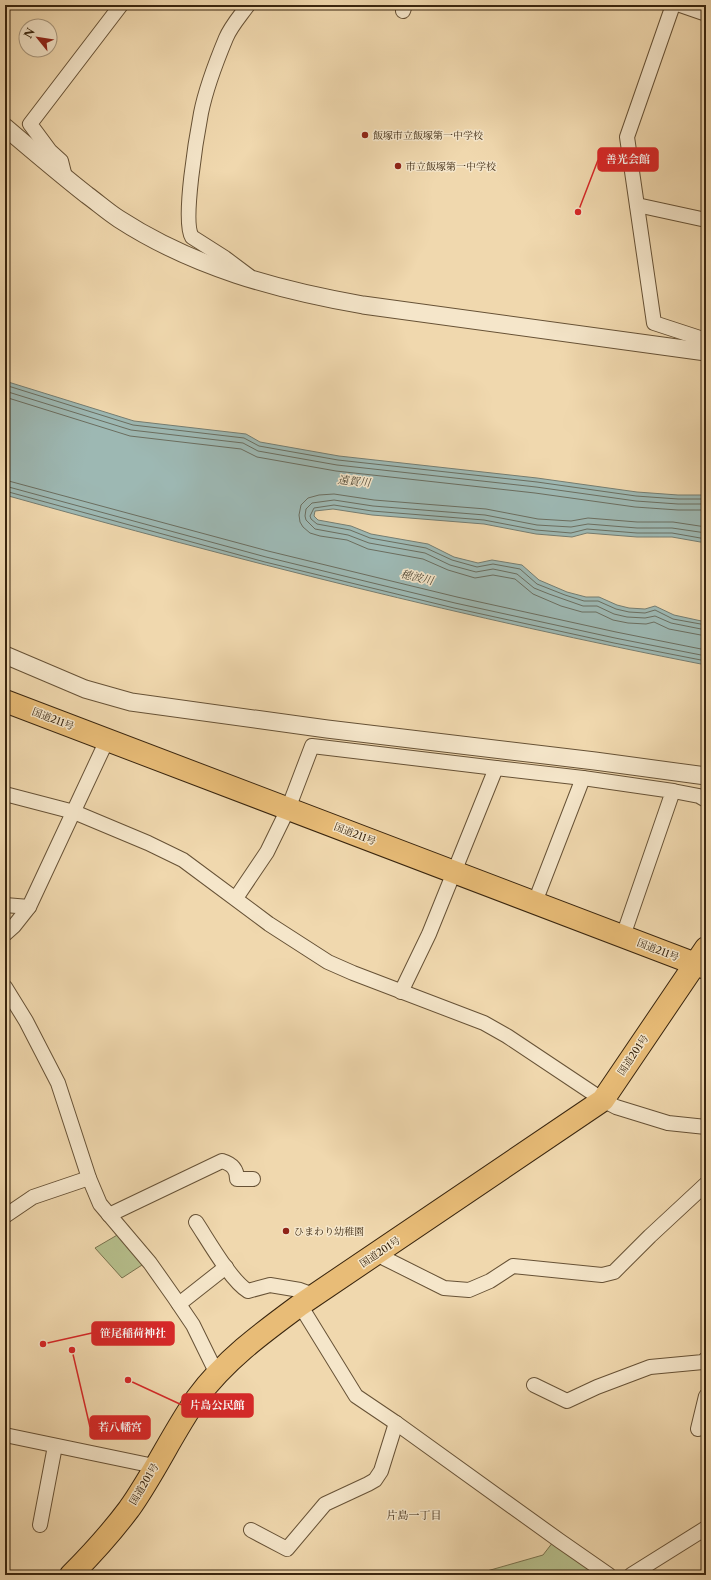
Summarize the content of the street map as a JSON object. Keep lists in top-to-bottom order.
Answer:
{
  "streets": {
    "highway": ["国道211号", "国道201号"]
  },
  "crossings": [
    ["国道211号", "国道201号"]
  ],
  "districts": ["片島一丁目"],
  "water": ["遠賀川", "穂波川"],
  "places": [
    "飯塚市立飯塚第一中学校",
    "市立飯塚第一中学校",
    "善光会館",
    "ひまわり幼稚園",
    "笹尾稲荷神社",
    "若八幡宮",
    "片島公民館"
  ],
  "north": "top left"
}
